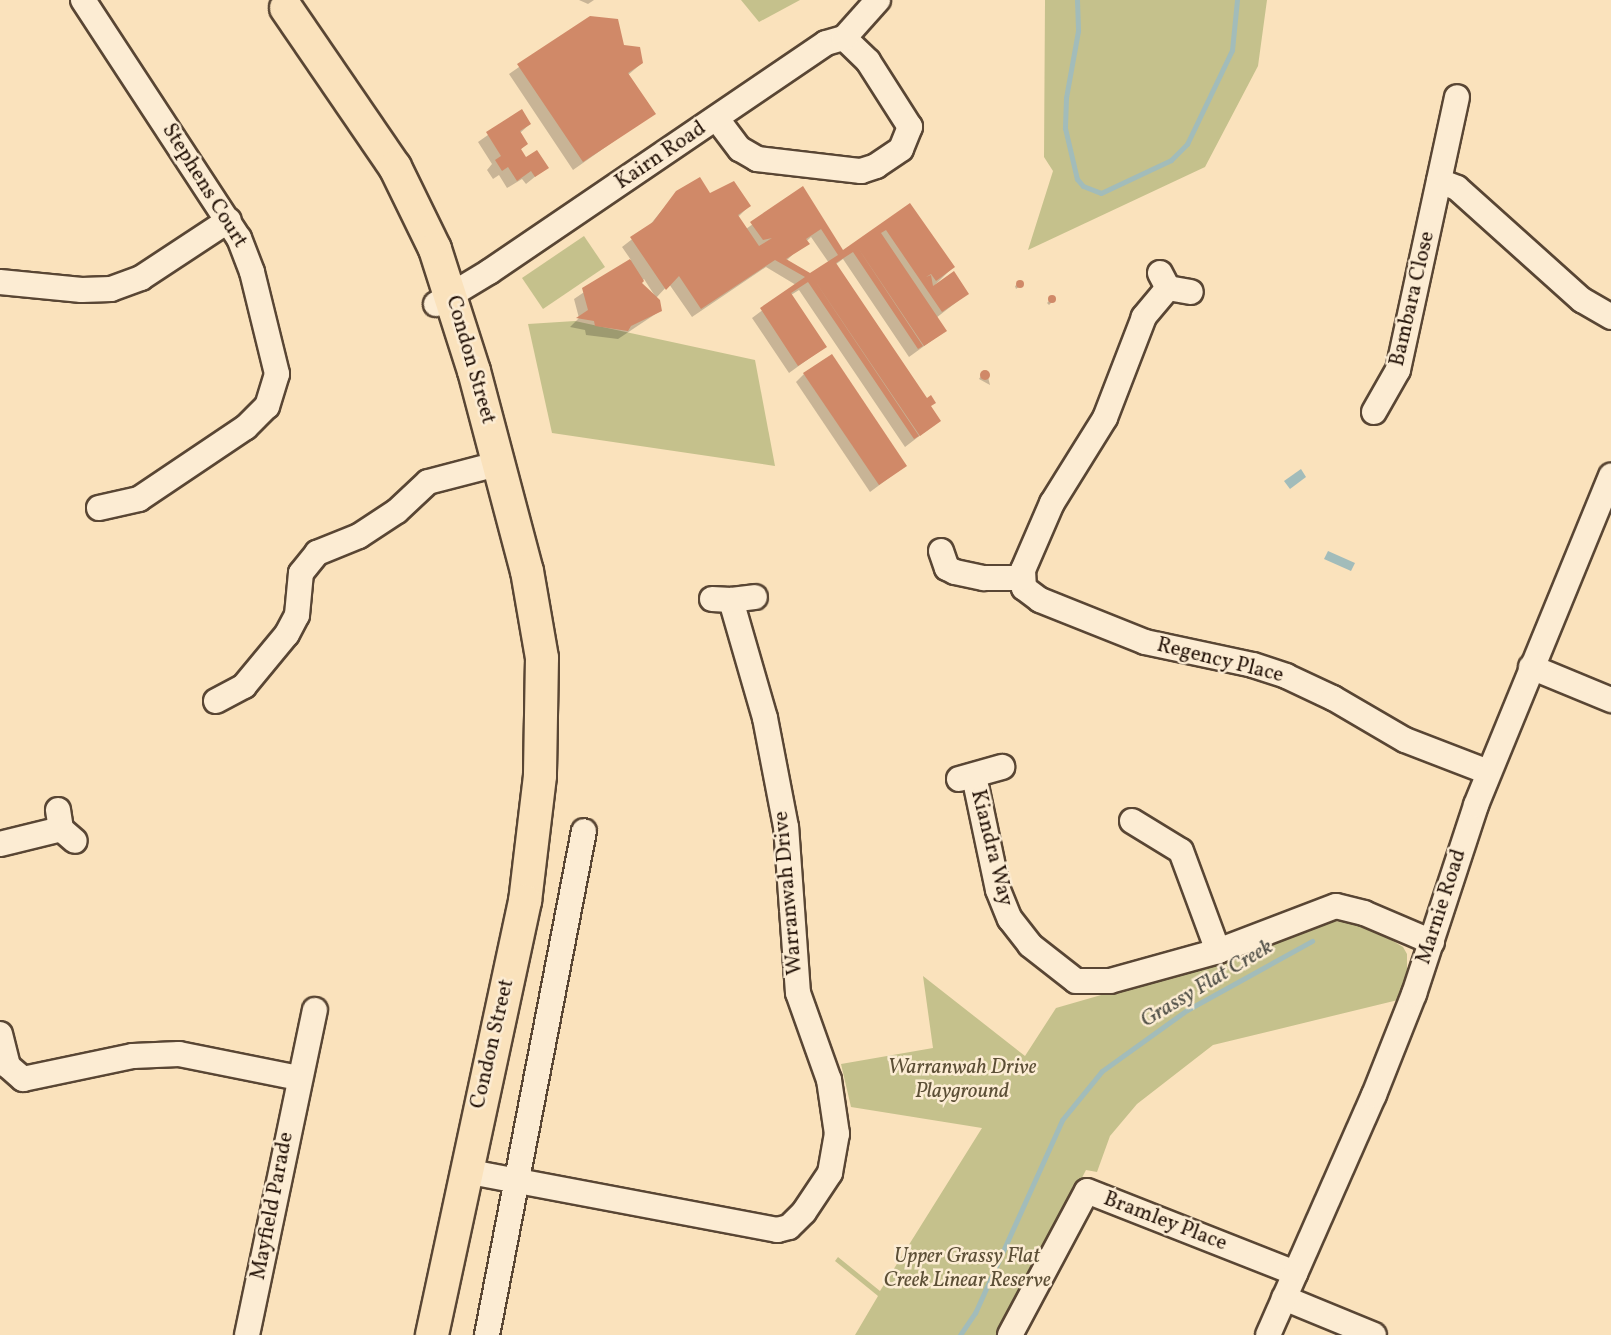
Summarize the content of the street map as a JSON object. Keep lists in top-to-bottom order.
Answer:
{
  "streets": {
    "main road": ["Condon Street"],
    "street": [
      "Kairn Road",
      "Stephens Court",
      "Bambara Close",
      "Regency Place",
      "Kiandra Way",
      "Warranwah Drive",
      "Marnie Road",
      "Mayfield Parade",
      "Bramley Place"
    ]
  },
  "crossings": [
    ["Kairn Road", "Condon Street"],
    ["Condon Street", "Warranwah Drive"],
    ["Regency Place", "Marnie Road"],
    ["Kiandra Way", "Marnie Road"],
    ["Marnie Road", "Bramley Place"]
  ],
  "water": ["Grassy Flat Creek"],
  "parks": ["Warranwah Drive Playground", "Upper Grassy Flat Creek Linear Reserve"]
}
